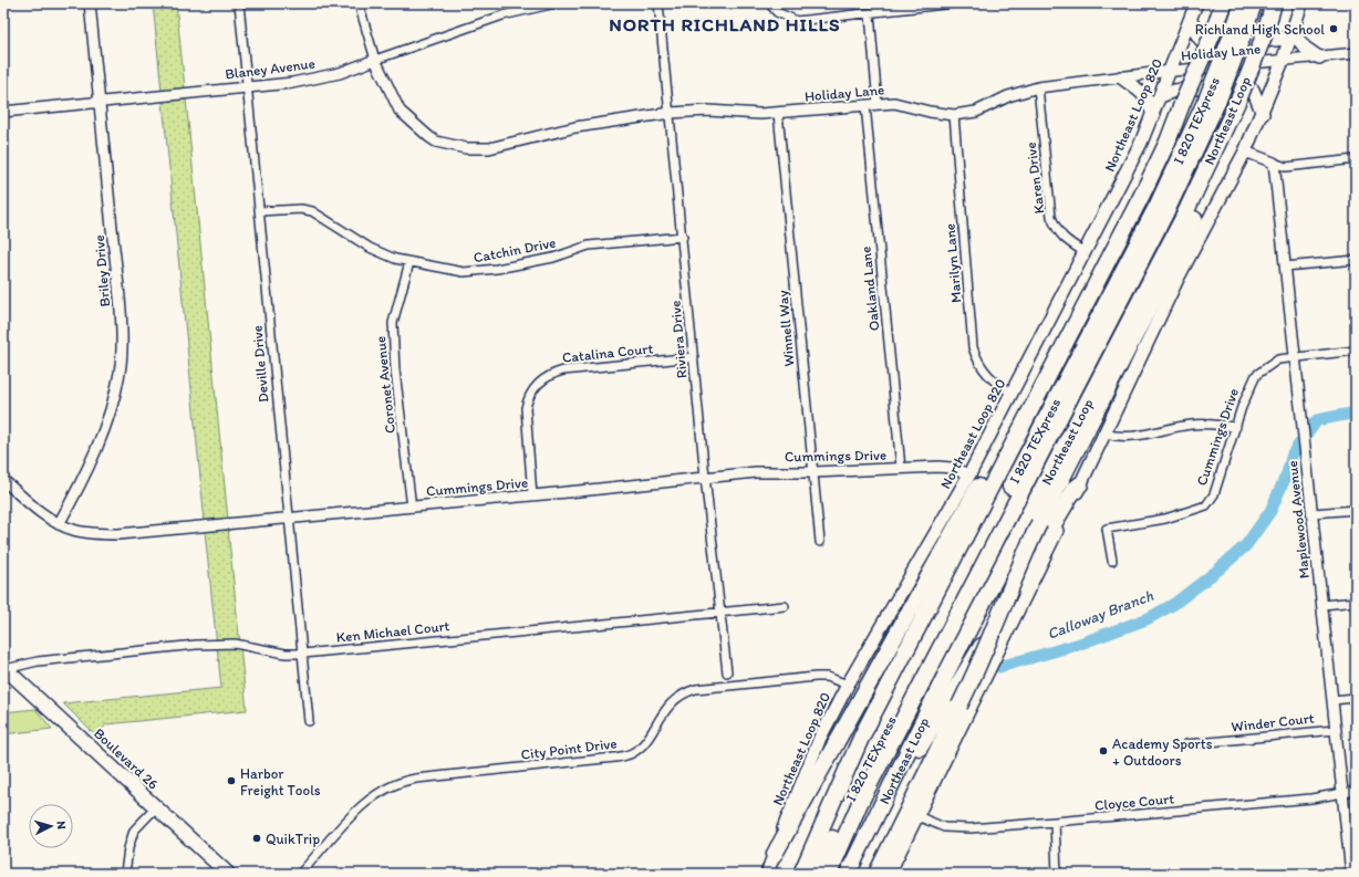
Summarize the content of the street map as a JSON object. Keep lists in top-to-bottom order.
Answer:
{
  "streets": {
    "highway": ["I 820 TEXpress", "Northeast Loop"],
    "main road": ["Northeast Loop 820", "Boulevard 26"],
    "street": [
      "Holiday Lane",
      "Blaney Avenue",
      "Karen Drive",
      "Catchin Drive",
      "Marilyn Lane",
      "Briley Drive",
      "Oakland Lane",
      "Winnell Way",
      "Riviera Drive",
      "Catalina Court",
      "Deville Drive",
      "Coronet Avenue",
      "Cummings Drive",
      "Maplewood Avenue",
      "Ken Michael Court",
      "Winder Court",
      "City Point Drive",
      "Cloyce Court"
    ]
  },
  "crossings": [
    ["Holiday Lane", "Blaney Avenue"],
    ["Holiday Lane", "Northeast Loop 820"],
    ["Holiday Lane", "Karen Drive"],
    ["Holiday Lane", "Marilyn Lane"],
    ["Holiday Lane", "Oakland Lane"],
    ["Holiday Lane", "Winnell Way"],
    ["Holiday Lane", "Riviera Drive"],
    ["Blaney Avenue", "Briley Drive"],
    ["Blaney Avenue", "Deville Drive"],
    ["Northeast Loop 820", "Karen Drive"],
    ["Northeast Loop 820", "Marilyn Lane"],
    ["Northeast Loop 820", "Cummings Drive"],
    ["Northeast Loop 820", "City Point Drive"],
    ["Catchin Drive", "Riviera Drive"],
    ["Catchin Drive", "Deville Drive"],
    ["Catchin Drive", "Coronet Avenue"],
    ["Briley Drive", "Cummings Drive"],
    ["Oakland Lane", "Cummings Drive"],
    ["Winnell Way", "Cummings Drive"],
    ["Riviera Drive", "Catalina Court"],
    ["Riviera Drive", "Cummings Drive"],
    ["Riviera Drive", "Ken Michael Court"],
    ["Catalina Court", "Cummings Drive"],
    ["Deville Drive", "Cummings Drive"],
    ["Deville Drive", "Ken Michael Court"],
    ["Coronet Avenue", "Cummings Drive"],
    ["Cummings Drive", "Maplewood Avenue"],
    ["Maplewood Avenue", "Winder Court"],
    ["Maplewood Avenue", "Cloyce Court"],
    ["Ken Michael Court", "Boulevard 26"]
  ],
  "districts": ["NORTH RICHLAND HILLS"],
  "water": ["Calloway Branch"],
  "places": [
    "Richland High School",
    "Academy Sports + Outdoors",
    "Harbor Freight Tools",
    "QuikTrip"
  ],
  "north": "right"
}
